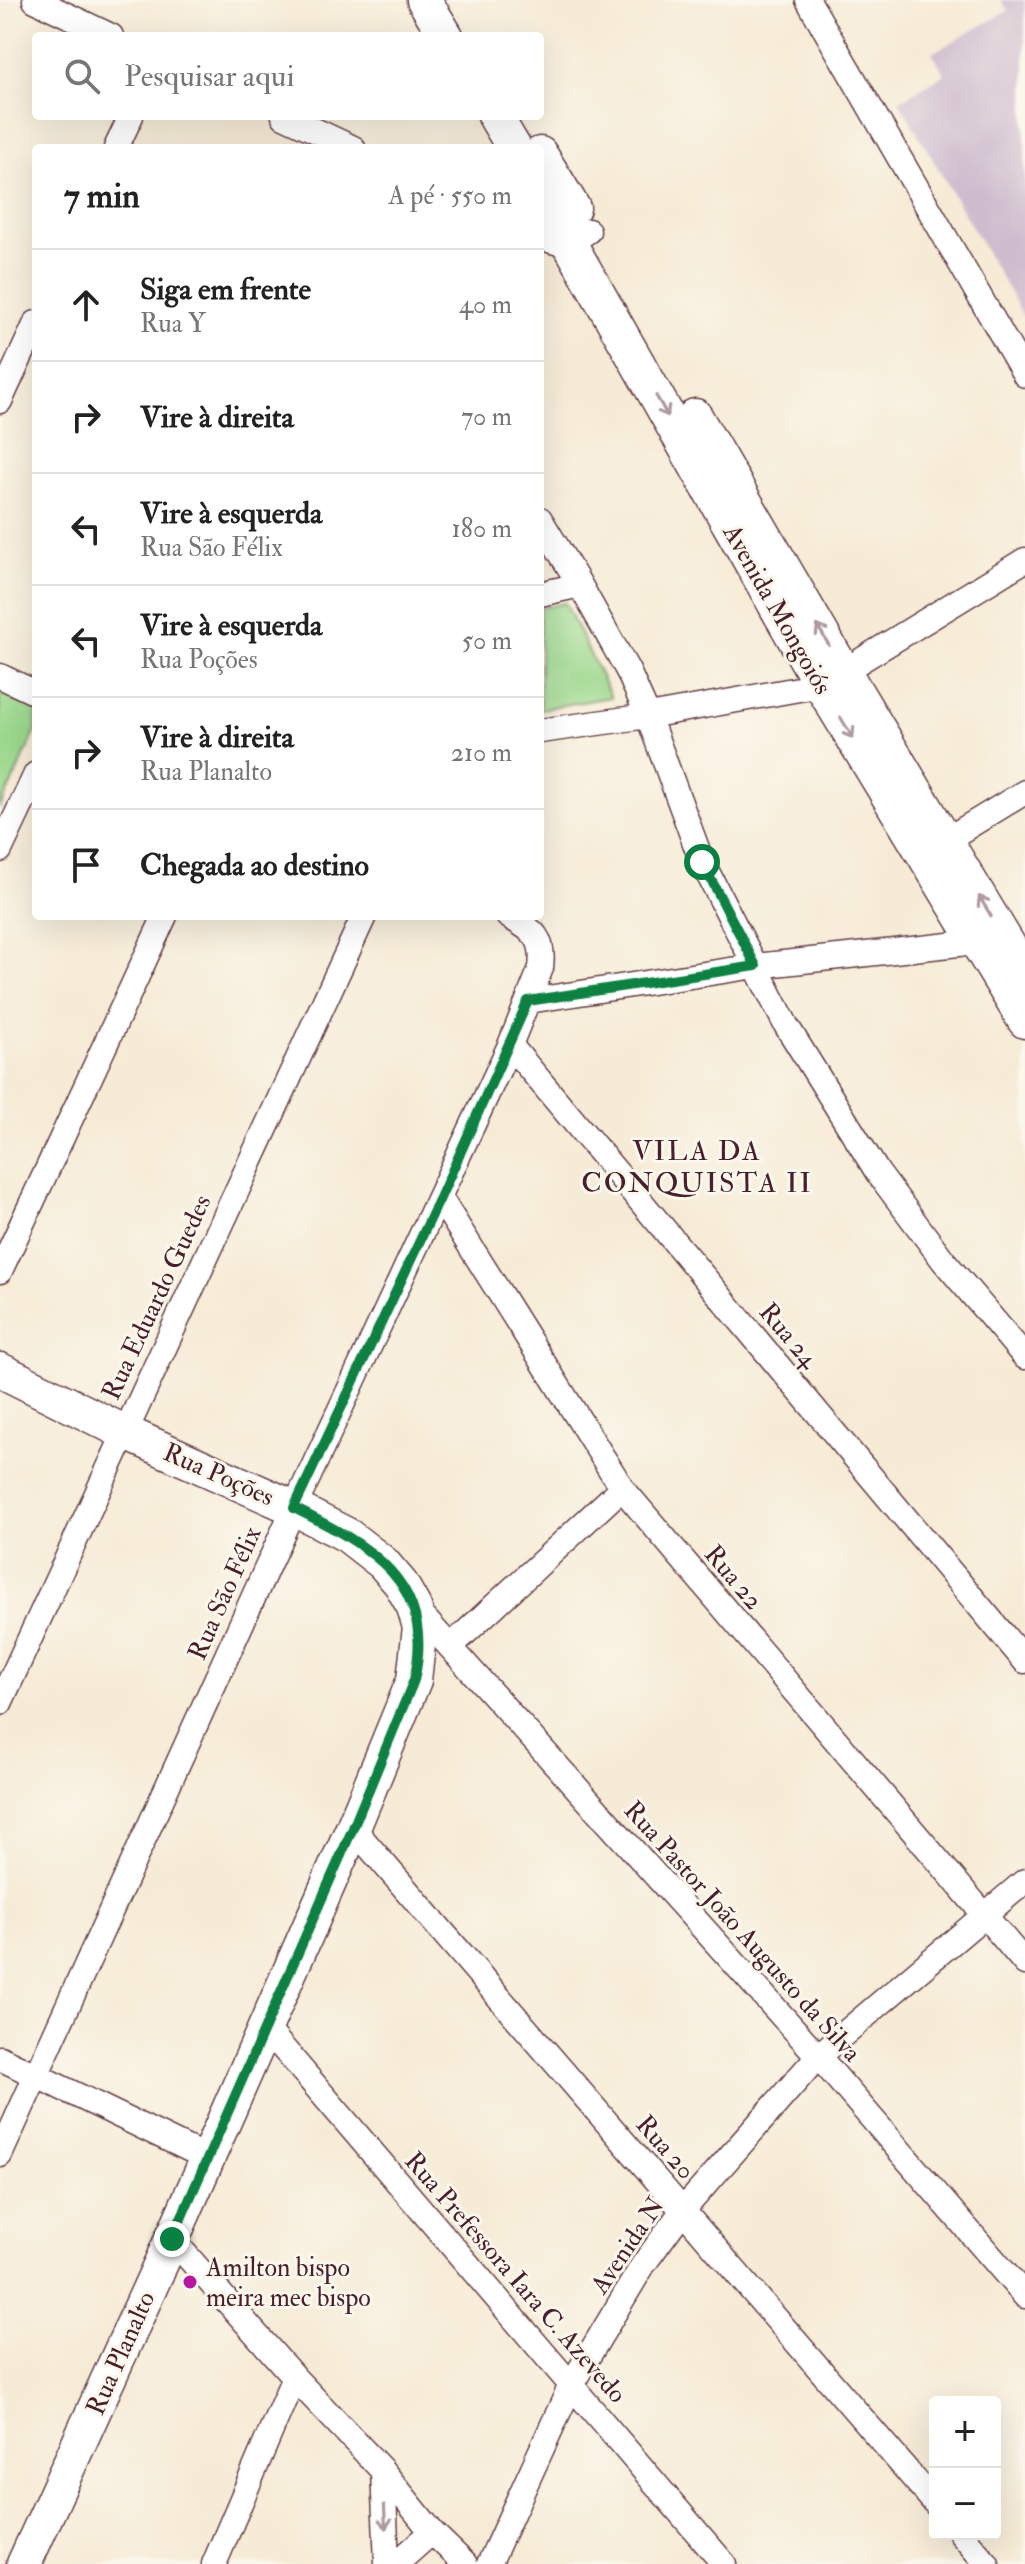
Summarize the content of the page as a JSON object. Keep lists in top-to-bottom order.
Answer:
{
  "streets": {
    "street": [
      "Avenida Mongoiós",
      "Rua Eduardo Guedes",
      "Rua 24",
      "Rua Poções",
      "Rua 22",
      "Rua São Félix",
      "Rua Pastor João Augusto da Silva",
      "Rua 20",
      "Avenida N",
      "Rua Prefessora Iara C. Azevedo",
      "Rua Planalto"
    ]
  },
  "crossings": [
    ["Rua Eduardo Guedes", "Rua Poções"],
    ["Rua 24", "Rua São Félix"],
    ["Rua Poções", "Rua São Félix"],
    ["Rua Poções", "Rua Pastor João Augusto da Silva"],
    ["Rua Poções", "Rua Planalto"],
    ["Rua 22", "Rua São Félix"],
    ["Rua 22", "Avenida N"],
    ["Rua Pastor João Augusto da Silva", "Avenida N"],
    ["Rua Pastor João Augusto da Silva", "Rua Planalto"],
    ["Rua 20", "Avenida N"],
    ["Rua 20", "Rua Planalto"],
    ["Avenida N", "Rua Prefessora Iara C. Azevedo"],
    ["Rua Prefessora Iara C. Azevedo", "Rua Planalto"]
  ],
  "districts": ["VILA DA CONQUISTA II"],
  "places": ["Amilton bispo meira mec bispo"],
  "page": {
    "search": "Pesquisar aqui",
    "heading": ["7 min", "A pé · 550 m"],
    "list": [
      ["Siga em frente", "Rua Y", "40 m"],
      ["Vire à direita", "70 m"],
      ["Vire à esquerda", "Rua São Félix", "180 m"],
      ["Vire à esquerda", "Rua Poções", "50 m"],
      ["Vire à direita", "Rua Planalto", "210 m"],
      "Chegada ao destino"
    ],
    "map_buttons": ["+", "−"]
  }
}
